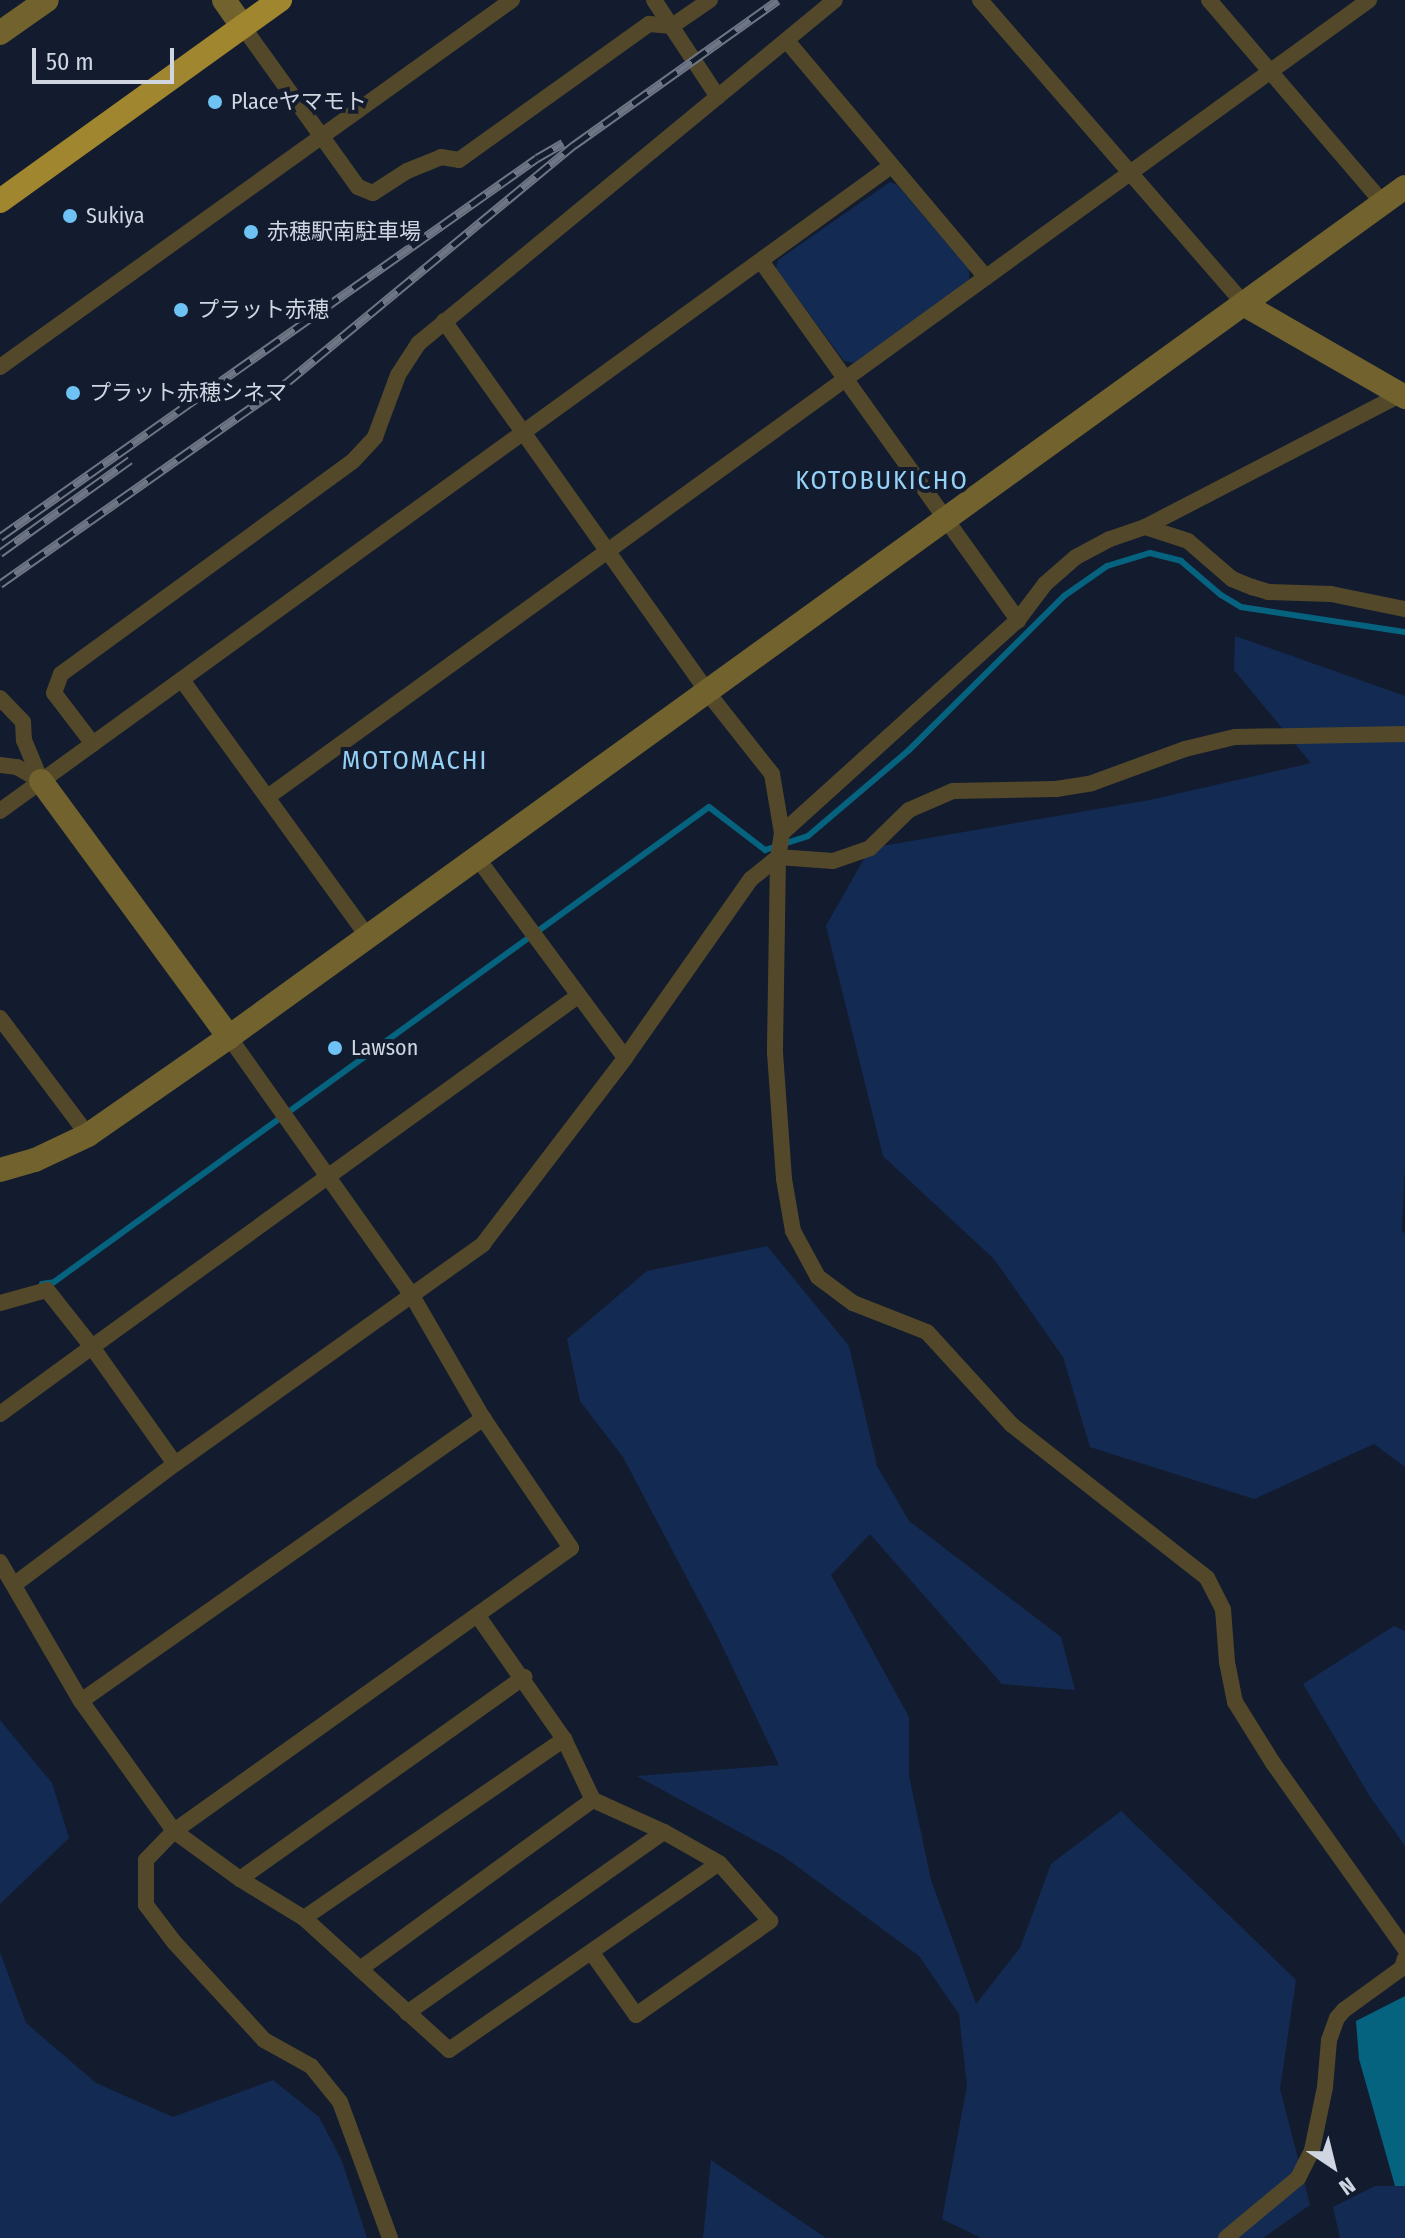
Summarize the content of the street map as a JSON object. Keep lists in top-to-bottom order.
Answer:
{
  "districts": ["KOTOBUKICHO", "MOTOMACHI"],
  "places": [
    "Placeヤマモト",
    "Sukiya",
    "赤穂駅南駐車場",
    "プラット赤穂",
    "プラット赤穂シネマ",
    "Lawson"
  ],
  "scale_bar": "50 m",
  "north": "bottom right"
}
